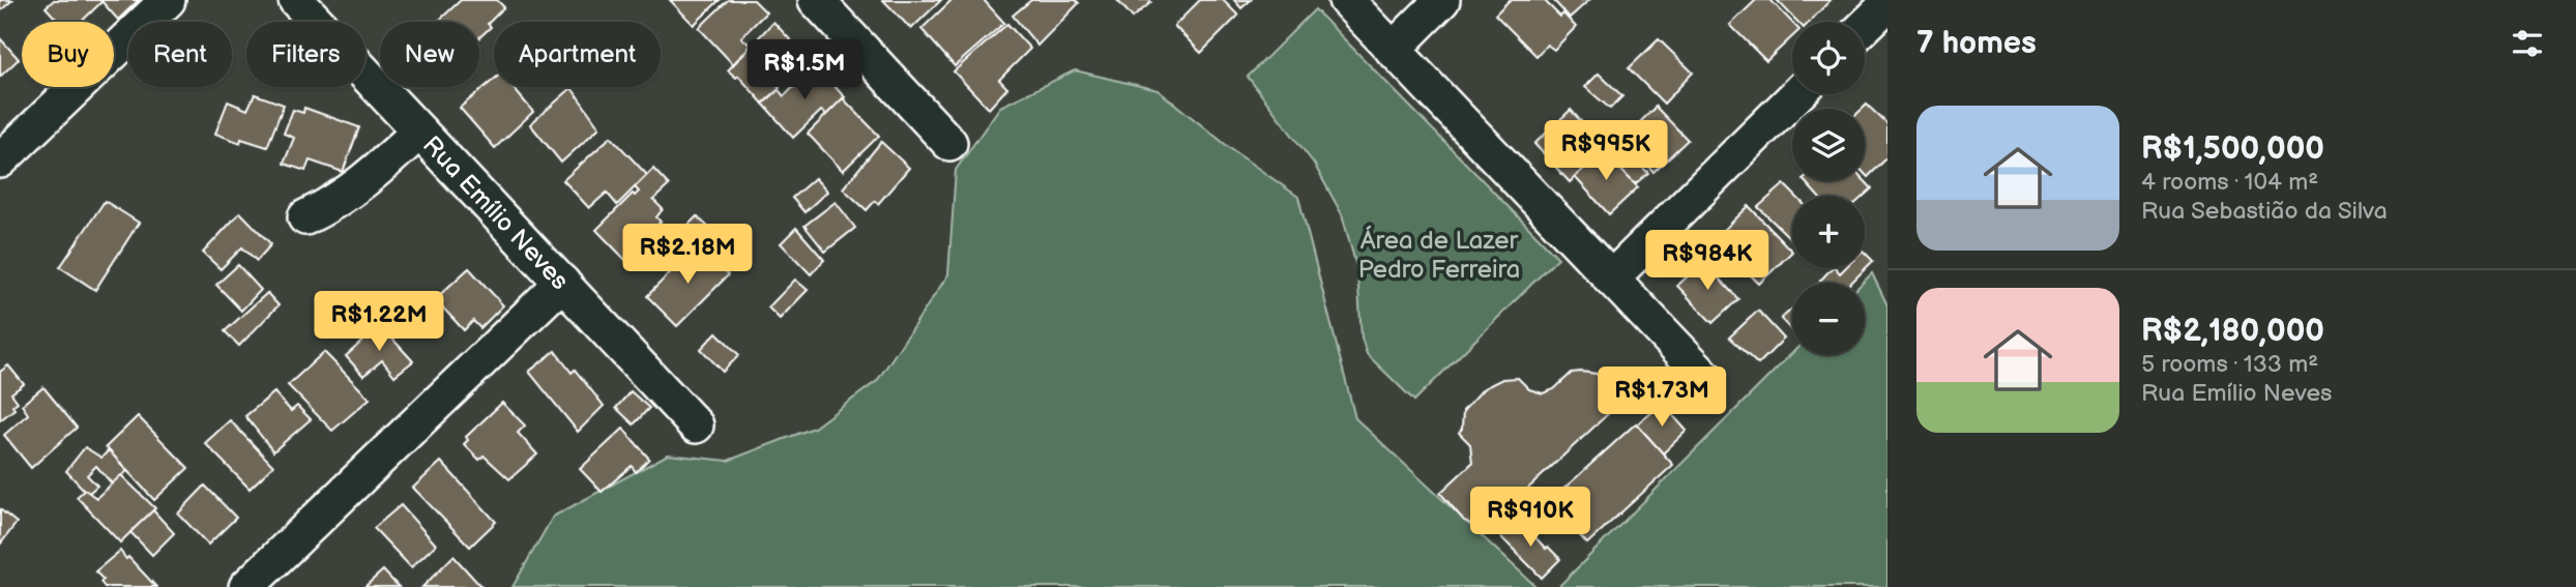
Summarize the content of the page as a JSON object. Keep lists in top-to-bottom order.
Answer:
{
  "streets": {
    "street": ["Rua Emílio Neves"]
  },
  "parks": ["Área de Lazer Pedro Ferreira"],
  "page": {
    "heading": "7 homes",
    "map_buttons": ["+", "−"],
    "chip": [
      "Buy",
      "Rent",
      "Filters",
      "New",
      "Apartment"
    ],
    "price": [
      "R$1.5M",
      "R$995K",
      "R$2.18M",
      "R$984K",
      "R$1.22M",
      "R$1.73M",
      "R$910K"
    ],
    "list": [
      {
        "name": "R$1,500,000",
        "note": "4 rooms · 104 m² · Rua Sebastião da Silva"
      },
      {
        "name": "R$2,180,000",
        "note": "5 rooms · 133 m² · Rua Emílio Neves"
      }
    ]
  }
}
